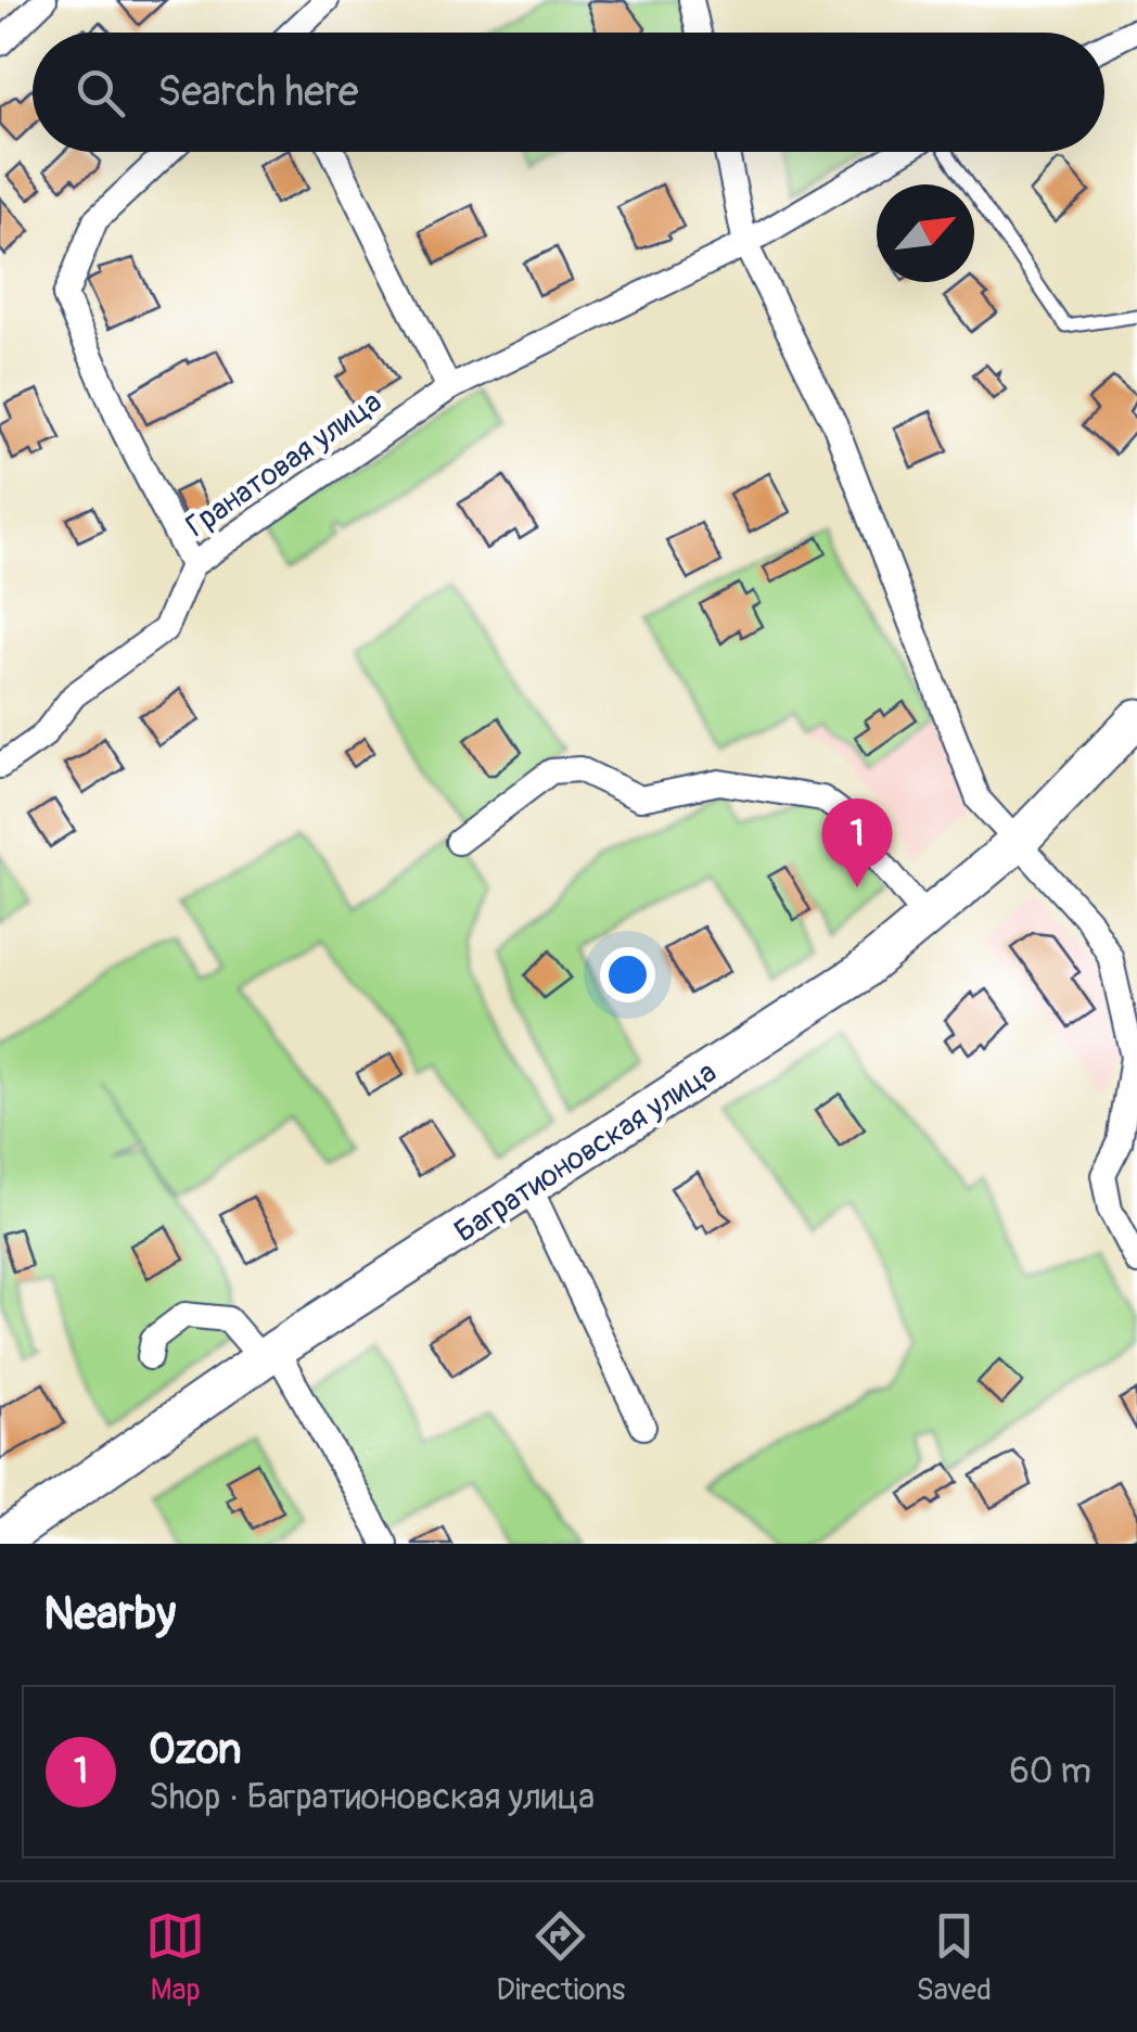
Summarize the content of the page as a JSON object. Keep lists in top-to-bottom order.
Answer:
{
  "streets": {
    "main road": ["Багратионовская улица"],
    "street": ["Гранатовая улица"]
  },
  "north": "top right",
  "page": {
    "search": "Search here",
    "pins": "1",
    "heading": "Nearby",
    "list": [
      {
        "mark": "1",
        "name": "Ozon",
        "note": "Shop · Багратионовская улица",
        "value": "60 m"
      }
    ],
    "nav": ["Map", "Directions", "Saved"]
  }
}
